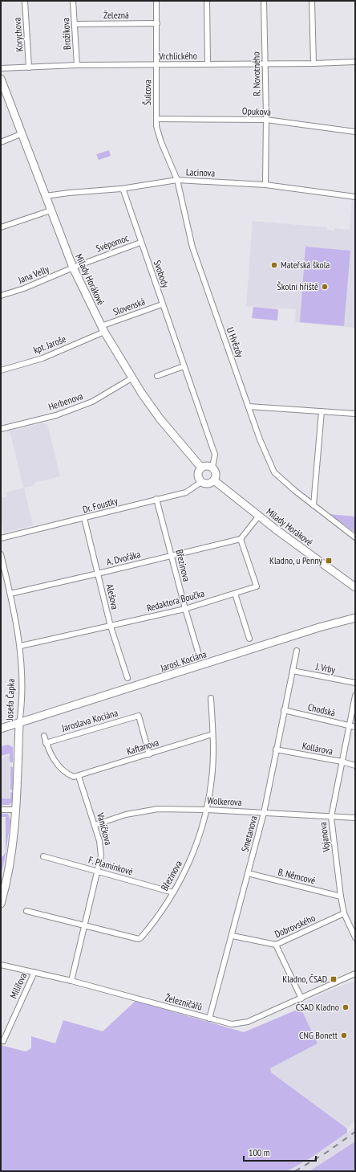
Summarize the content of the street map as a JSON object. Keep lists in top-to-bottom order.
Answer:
{
  "streets": {
    "main road": ["Milady Horákové", "Jarosl. Kociána", "Josefa Čapka"],
    "street": [
      "Železná",
      "Brožíkova",
      "Korychova",
      "Vrchlického",
      "R. Novotného",
      "Šulcova",
      "Opuková",
      "Lacinova",
      "Svépomoc",
      "Svobody",
      "Jana Velly",
      "Slovenská",
      "U Hvězdy",
      "kpt. Jaroše",
      "Herbenova",
      "Dr. Foustky",
      "A. Dvořáka",
      "Březinova",
      "Alešova",
      "Redaktora Boučka",
      "J. Vrby",
      "Chodská",
      "Jaroslava Kociána",
      "Kaftanova",
      "Kollárova",
      "Wolkerova",
      "Vaníčkova",
      "Smetanova",
      "Vojanova",
      "F. Plamínkové",
      "B. Němcové",
      "Dobrovského",
      "Milířova",
      "Železničářů"
    ]
  },
  "crossings": [
    ["Železná", "Brožíkova"],
    ["Železná", "Šulcova"],
    ["Brožíkova", "Vrchlického"],
    ["Korychova", "Vrchlického"],
    ["Vrchlického", "R. Novotného"],
    ["Vrchlického", "Šulcova"],
    ["R. Novotného", "Opuková"],
    ["R. Novotného", "Lacinova"],
    ["Šulcova", "Opuková"],
    ["Šulcova", "Lacinova"],
    ["Šulcova", "U Hvězdy"],
    ["Lacinova", "Svobody"],
    ["Lacinova", "Milady Horákové"],
    ["Lacinova", "U Hvězdy"],
    ["Svépomoc", "Svobody"],
    ["Svépomoc", "Jana Velly"],
    ["Svépomoc", "Milady Horákové"],
    ["Svobody", "Milady Horákové"],
    ["Svobody", "Slovenská"],
    ["Svobody", "Dr. Foustky"],
    ["Jana Velly", "Milady Horákové"],
    ["Milady Horákové", "Slovenská"],
    ["Milady Horákové", "kpt. Jaroše"],
    ["Milady Horákové", "Herbenova"],
    ["Milady Horákové", "Dr. Foustky"],
    ["Slovenská", "kpt. Jaroše"],
    ["Dr. Foustky", "Březinova"],
    ["Dr. Foustky", "Alešova"],
    ["A. Dvořáka", "Březinova"],
    ["A. Dvořáka", "Alešova"],
    ["A. Dvořáka", "Redaktora Boučka"],
    ["A. Dvořáka", "Josefa Čapka"],
    ["Březinova", "Redaktora Boučka"],
    ["Březinova", "Kaftanova"],
    ["Březinova", "Wolkerova"],
    ["Březinova", "Vaníčkova"],
    ["Březinova", "F. Plamínkové"],
    ["Alešova", "Redaktora Boučka"],
    ["Redaktora Boučka", "Josefa Čapka"],
    ["Jarosl. Kociána", "Josefa Čapka"],
    ["J. Vrby", "Smetanova"],
    ["Chodská", "Smetanova"],
    ["Chodská", "Vojanova"],
    ["Jaroslava Kociána", "Kaftanova"],
    ["Kaftanova", "Vaníčkova"],
    ["Kollárova", "Smetanova"],
    ["Kollárova", "Vojanova"],
    ["Wolkerova", "Vaníčkova"],
    ["Wolkerova", "Smetanova"],
    ["Wolkerova", "Vojanova"],
    ["Vaníčkova", "F. Plamínkové"],
    ["Vaníčkova", "Železničářů"],
    ["Smetanova", "B. Němcové"],
    ["Smetanova", "Dobrovského"],
    ["Smetanova", "Železničářů"],
    ["Vojanova", "B. Němcové"],
    ["Vojanova", "Dobrovského"],
    ["Milířova", "Železničářů"]
  ],
  "places": {
    "other": [
      "Mateřská škola",
      "Školní hřiště",
      "ČSAD Kladno",
      "CNG Bonett"
    ],
    "transit": ["Kladno, u Penny", "Kladno, ČSAD"]
  },
  "scale_bar": "100 m"
}
